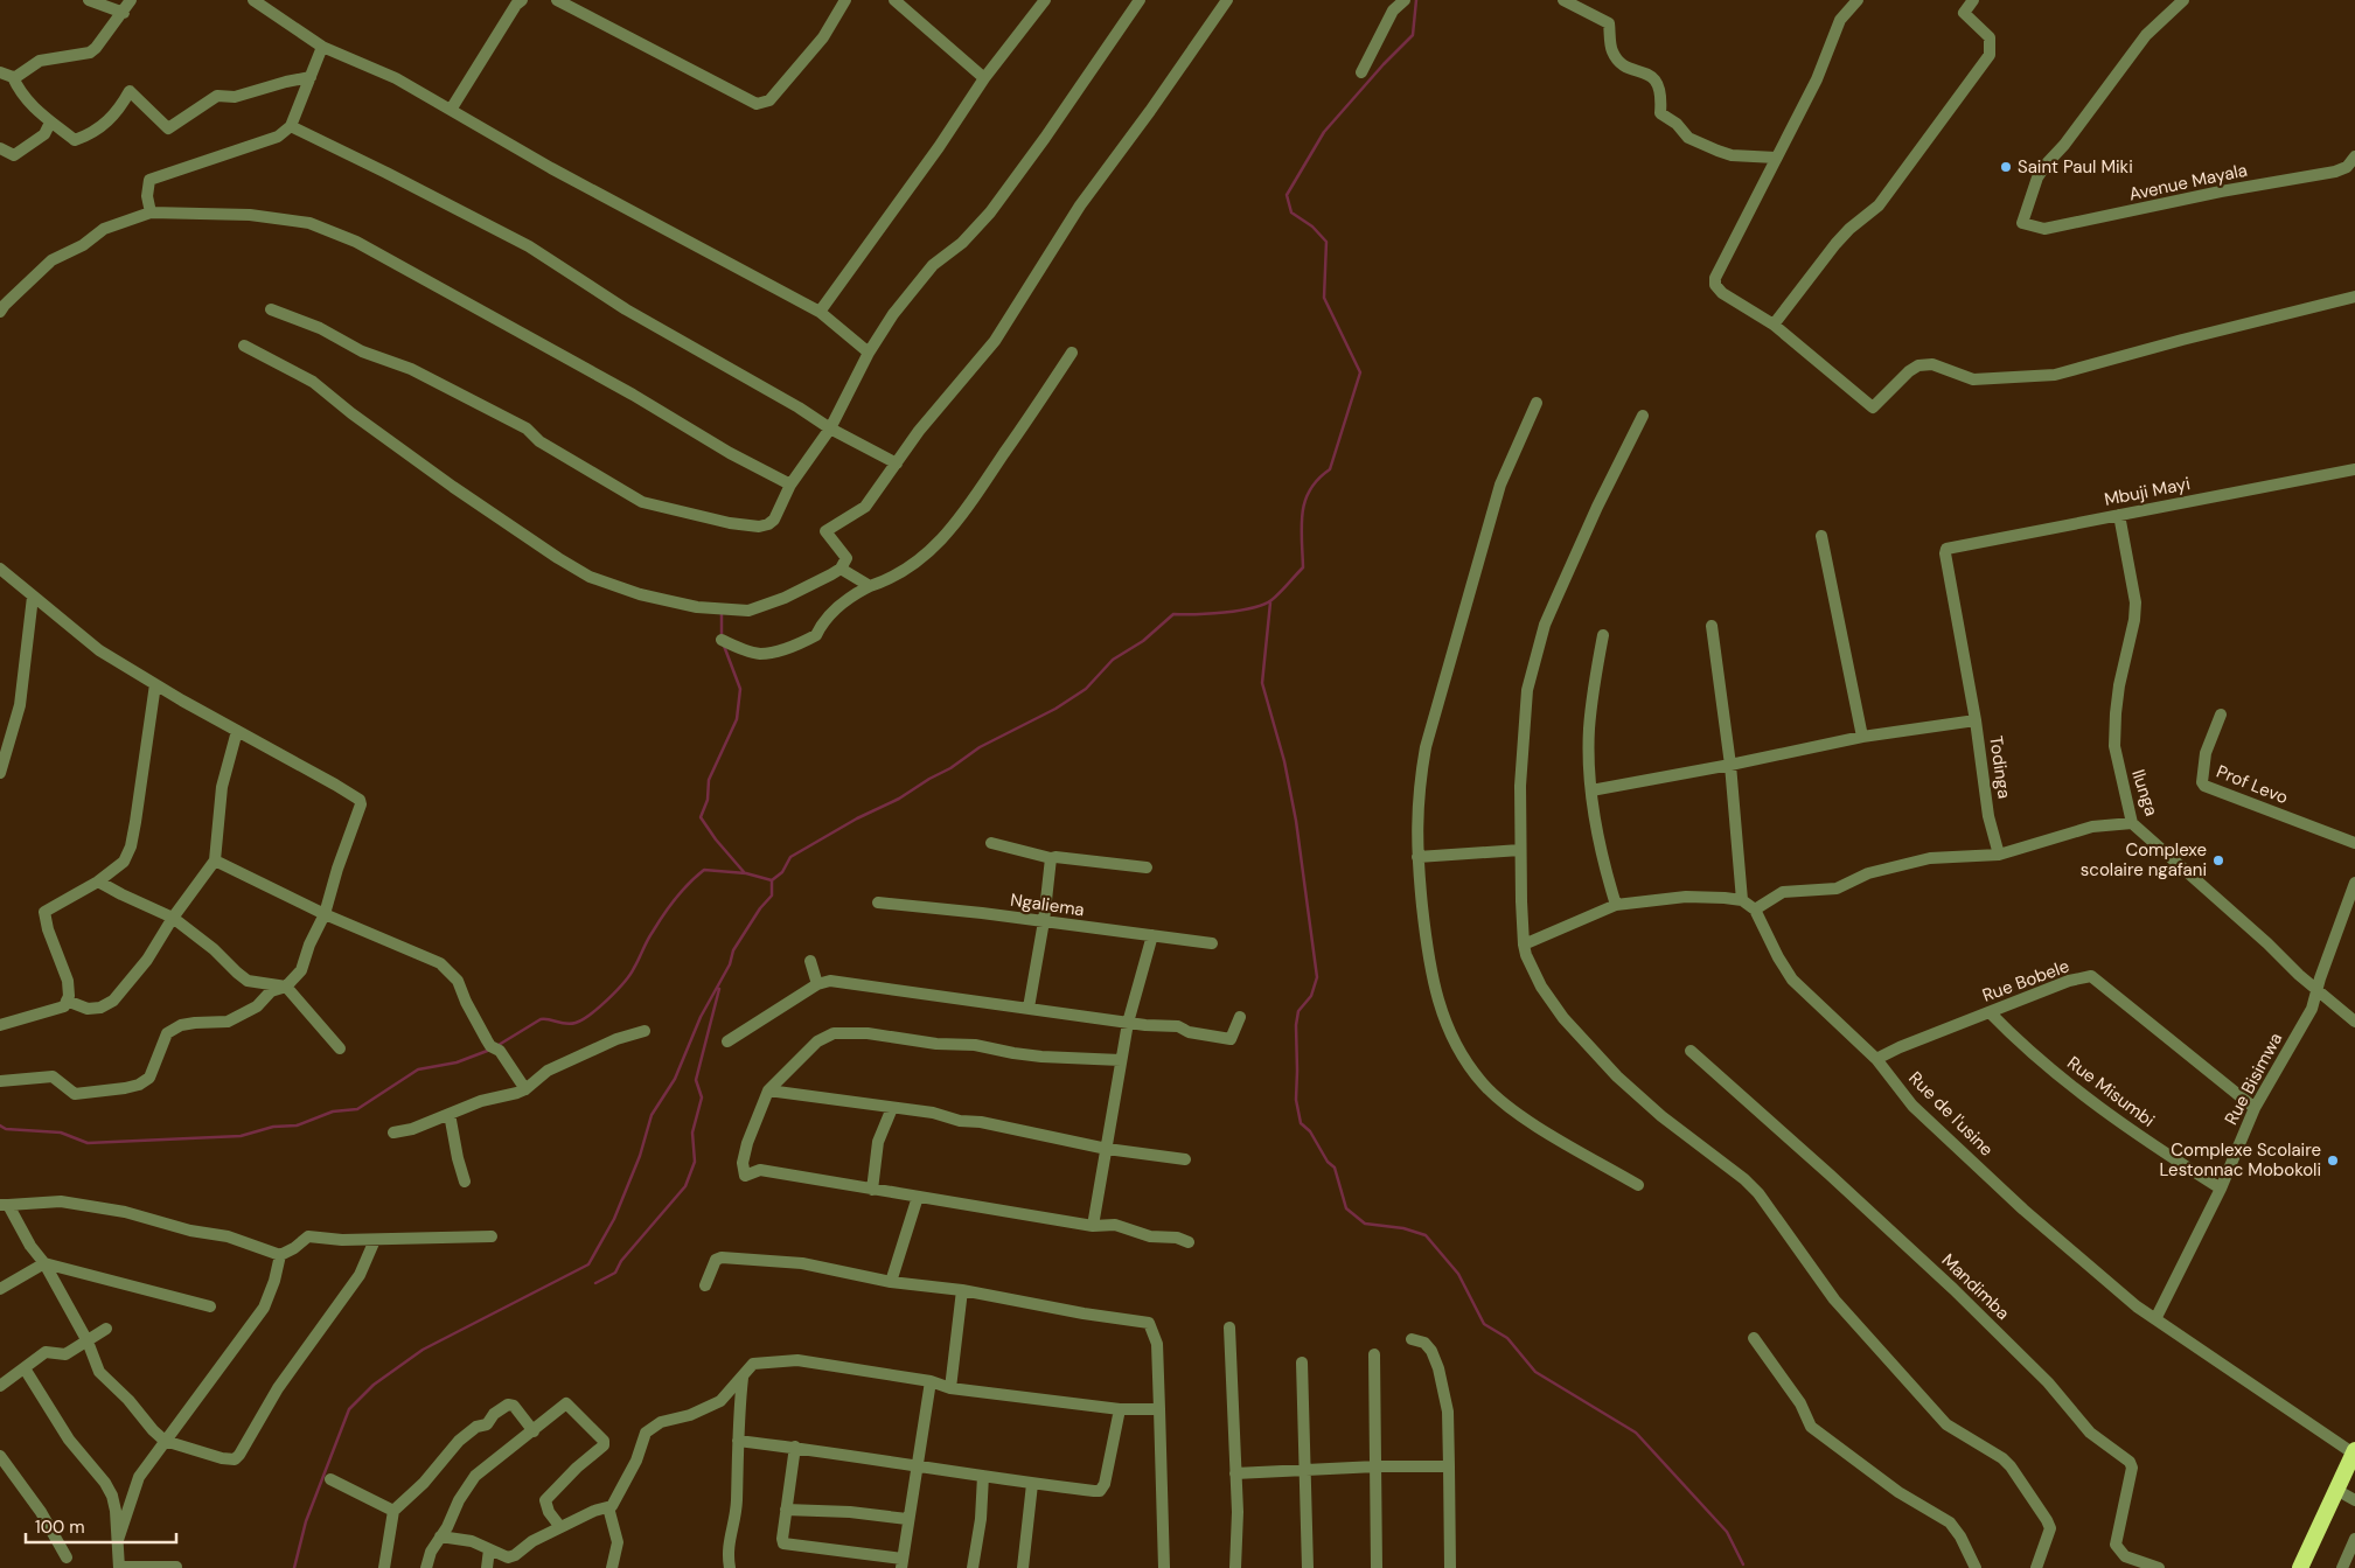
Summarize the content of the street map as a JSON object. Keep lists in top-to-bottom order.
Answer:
{
  "streets": {
    "street": [
      "Avenue Mayala",
      "Mbuji Mayi",
      "Todinga",
      "Prof Levo",
      "Ilunga",
      "Ngaliema",
      "Rue Bobele",
      "Rue Bisimwa",
      "Rue Misumbi",
      "Rue de l'usine",
      "Mandimba"
    ]
  },
  "crossings": [
    ["Mbuji Mayi", "Todinga"],
    ["Mbuji Mayi", "Ilunga"],
    ["Ilunga", "Rue Bisimwa"],
    ["Rue Bobele", "Rue Bisimwa"],
    ["Rue Bobele", "Rue Misumbi"],
    ["Rue Bobele", "Rue de l'usine"],
    ["Rue Bisimwa", "Rue Misumbi"],
    ["Rue Bisimwa", "Rue de l'usine"]
  ],
  "places": ["Saint Paul Miki", "Complexe scolaire ngafani", "Complexe Scolaire Lestonnac Mobokoli"],
  "scale_bar": "100 m"
}
